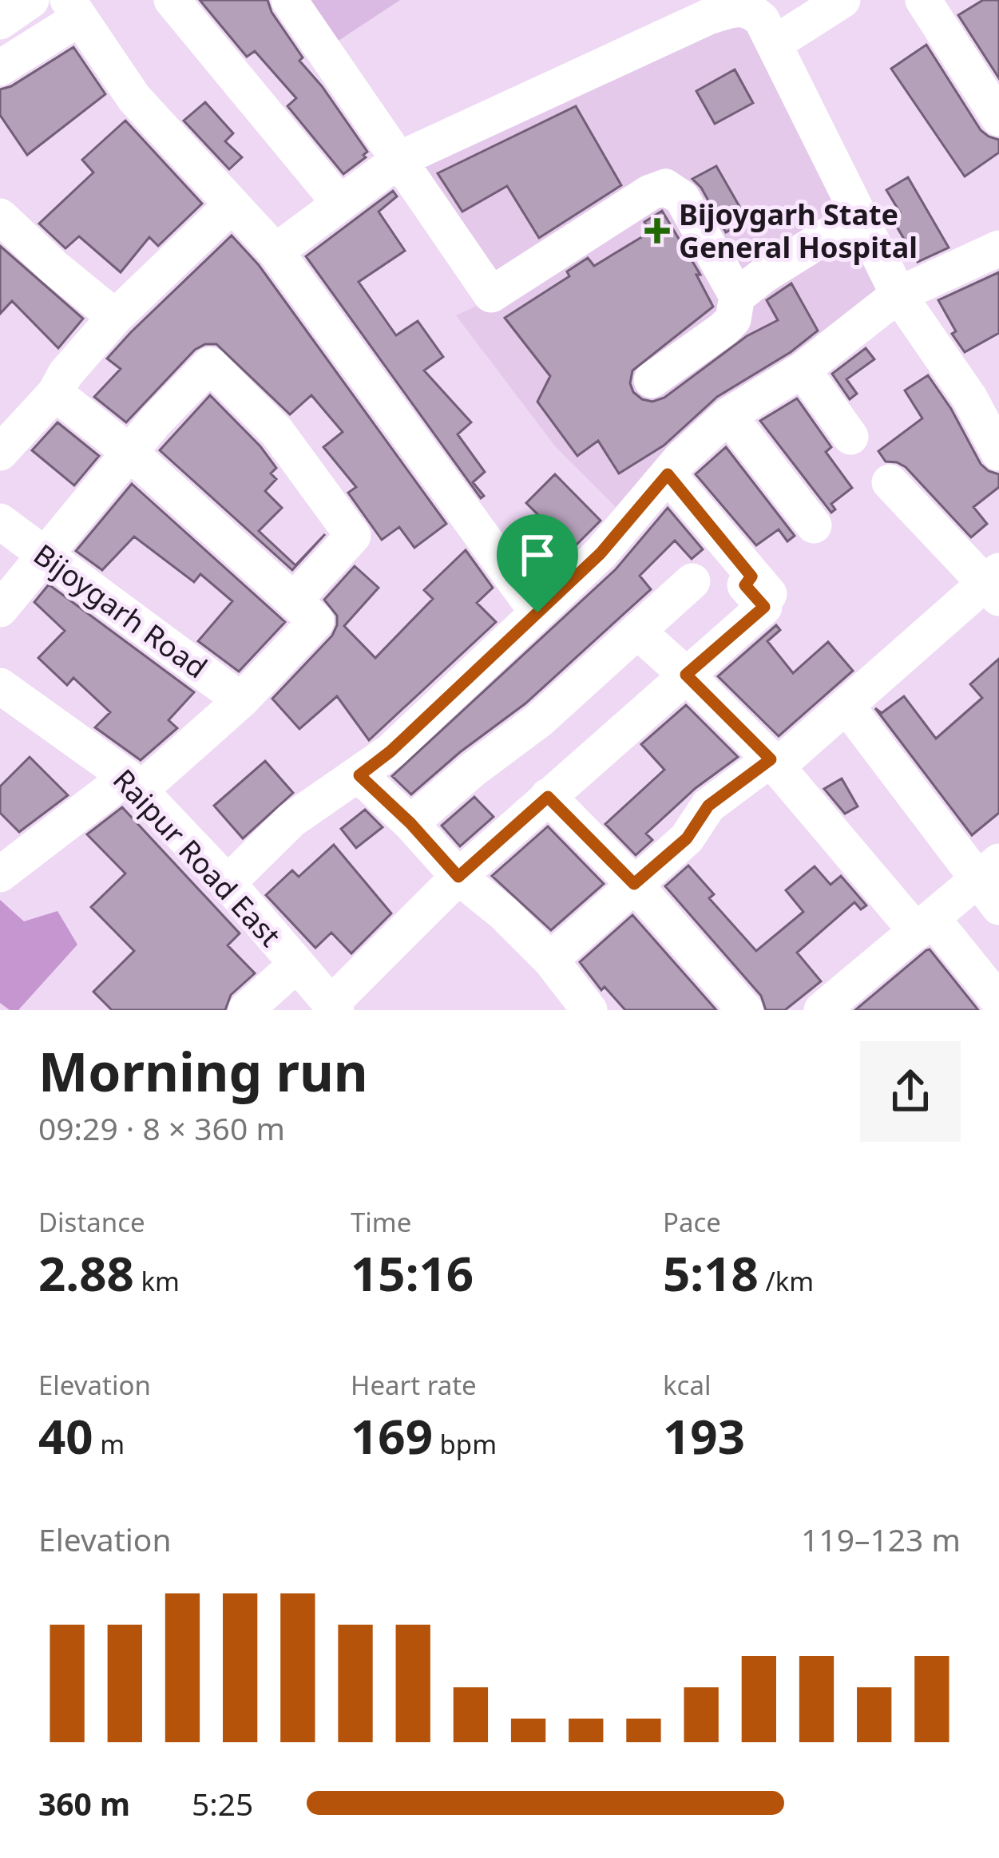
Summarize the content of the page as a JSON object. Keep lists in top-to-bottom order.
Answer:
{
  "streets": {
    "street": ["Bijoygarh Road", "Raipur Road East"]
  },
  "places": {
    "health": ["Bijoygarh State General Hospital"]
  },
  "page": {
    "heading": ["Morning run", "09:29 · 8 × 360 m"],
    "stats": [
      ["Distance", "2.88 km"],
      ["Time", "15:16"],
      ["Pace", "5:18 /km"],
      ["Elevation", "40 m"],
      ["Heart rate", "169 bpm"],
      ["kcal", "193"]
    ],
    "chart": ["Elevation", "119–123 m"],
    "list": [
      {
        "name": "360 m",
        "note": "5:25"
      }
    ]
  }
}
